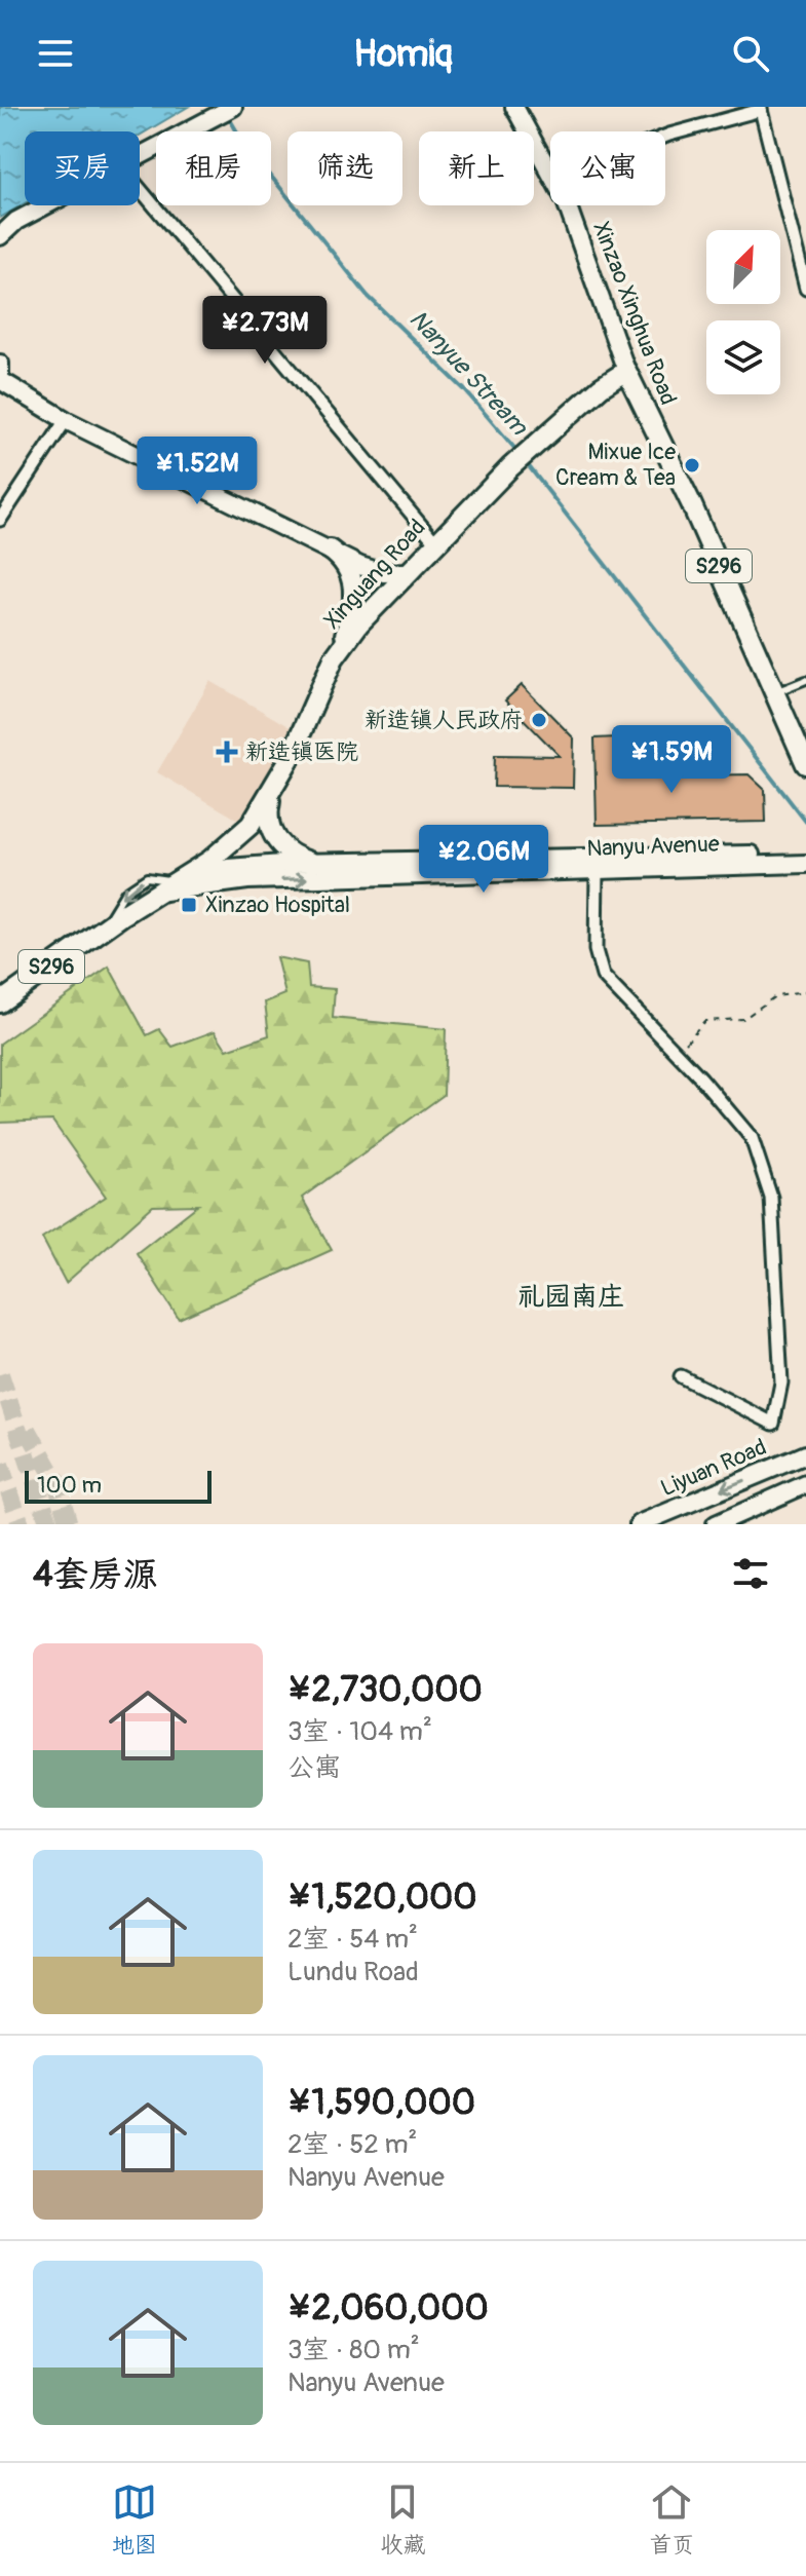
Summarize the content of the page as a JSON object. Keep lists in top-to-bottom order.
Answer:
{
  "streets": {
    "main road": [
      "Xinzao Xinghua Road",
      "S296",
      "Xinguang Road",
      "Nanyu Avenue",
      "Liyuan Road"
    ]
  },
  "crossings": [
    ["Xinzao Xinghua Road", "Xinguang Road"],
    ["S296", "Xinguang Road"],
    ["S296", "Nanyu Avenue"],
    ["Xinguang Road", "Nanyu Avenue"]
  ],
  "districts": ["礼园南庄"],
  "water": ["Nanyue Stream"],
  "places": {
    "other": ["Mixue Ice Cream & Tea", "新造镇人民政府"],
    "health": ["新造镇医院"],
    "transit": ["Xinzao Hospital"]
  },
  "scale_bar": "100 m",
  "north": "top right",
  "page": {
    "header": "Homiq",
    "chip": [
      "买房",
      "租房",
      "筛选",
      "新上",
      "公寓"
    ],
    "price": [
      "¥2.73M",
      "¥1.52M",
      "¥1.59M",
      "¥2.06M"
    ],
    "scale": "100 m",
    "heading": "4套房源",
    "list": [
      {
        "name": "¥2,730,000",
        "note": "3室 · 104 m² · 公寓"
      },
      {
        "name": "¥1,520,000",
        "note": "2室 · 54 m² · Lundu Road"
      },
      {
        "name": "¥1,590,000",
        "note": "2室 · 52 m² · Nanyu Avenue"
      },
      {
        "name": "¥2,060,000",
        "note": "3室 · 80 m² · Nanyu Avenue"
      }
    ],
    "tabs": ["地图", "收藏", "首页"]
  }
}
